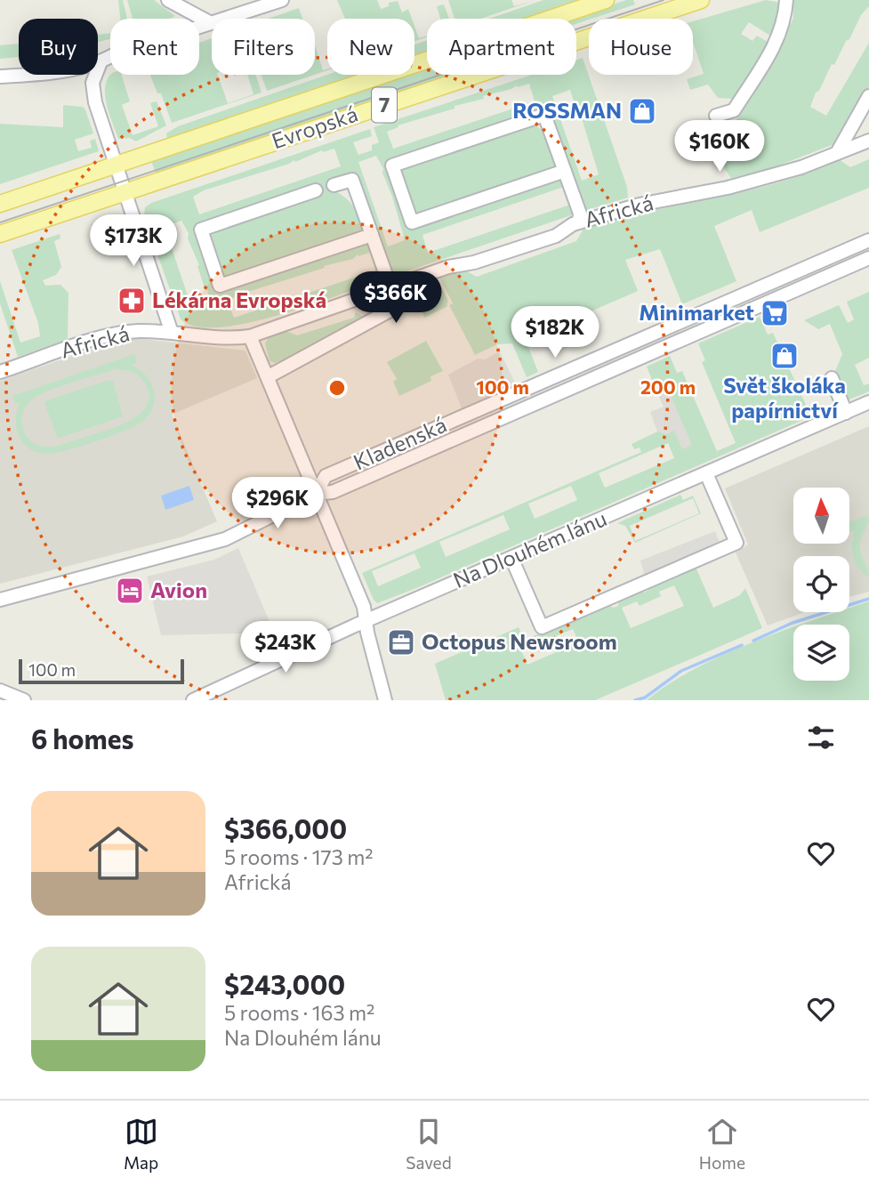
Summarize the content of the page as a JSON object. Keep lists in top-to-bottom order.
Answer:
{
  "streets": {
    "main road": ["7", "Evropská"],
    "street": ["Africká", "Kladenská", "Na Dlouhém lánu"]
  },
  "places": {
    "shop": ["ROSSMAN", "Svět školáka papírnictví"],
    "pharmacy": ["Lékárna Evropská"],
    "supermarket": ["Minimarket"],
    "hotel": ["Avion"],
    "office": ["Octopus Newsroom"]
  },
  "scale_bar": "100 m",
  "north": "top",
  "page": {
    "chip": [
      "Buy",
      "Rent",
      "Filters",
      "New",
      "Apartment",
      "House"
    ],
    "price": [
      "$160K",
      "$173K",
      "$366K",
      "$182K",
      "$296K",
      "$243K"
    ],
    "scale": "100 m",
    "heading": "6 homes",
    "list": [
      {
        "name": "$366,000",
        "note": "5 rooms · 173 m² · Africká"
      },
      {
        "name": "$243,000",
        "note": "5 rooms · 163 m² · Na Dlouhém lánu"
      }
    ],
    "tabs": ["Map", "Saved", "Home"]
  },
  "rings": ["100 m", "200 m"]
}
